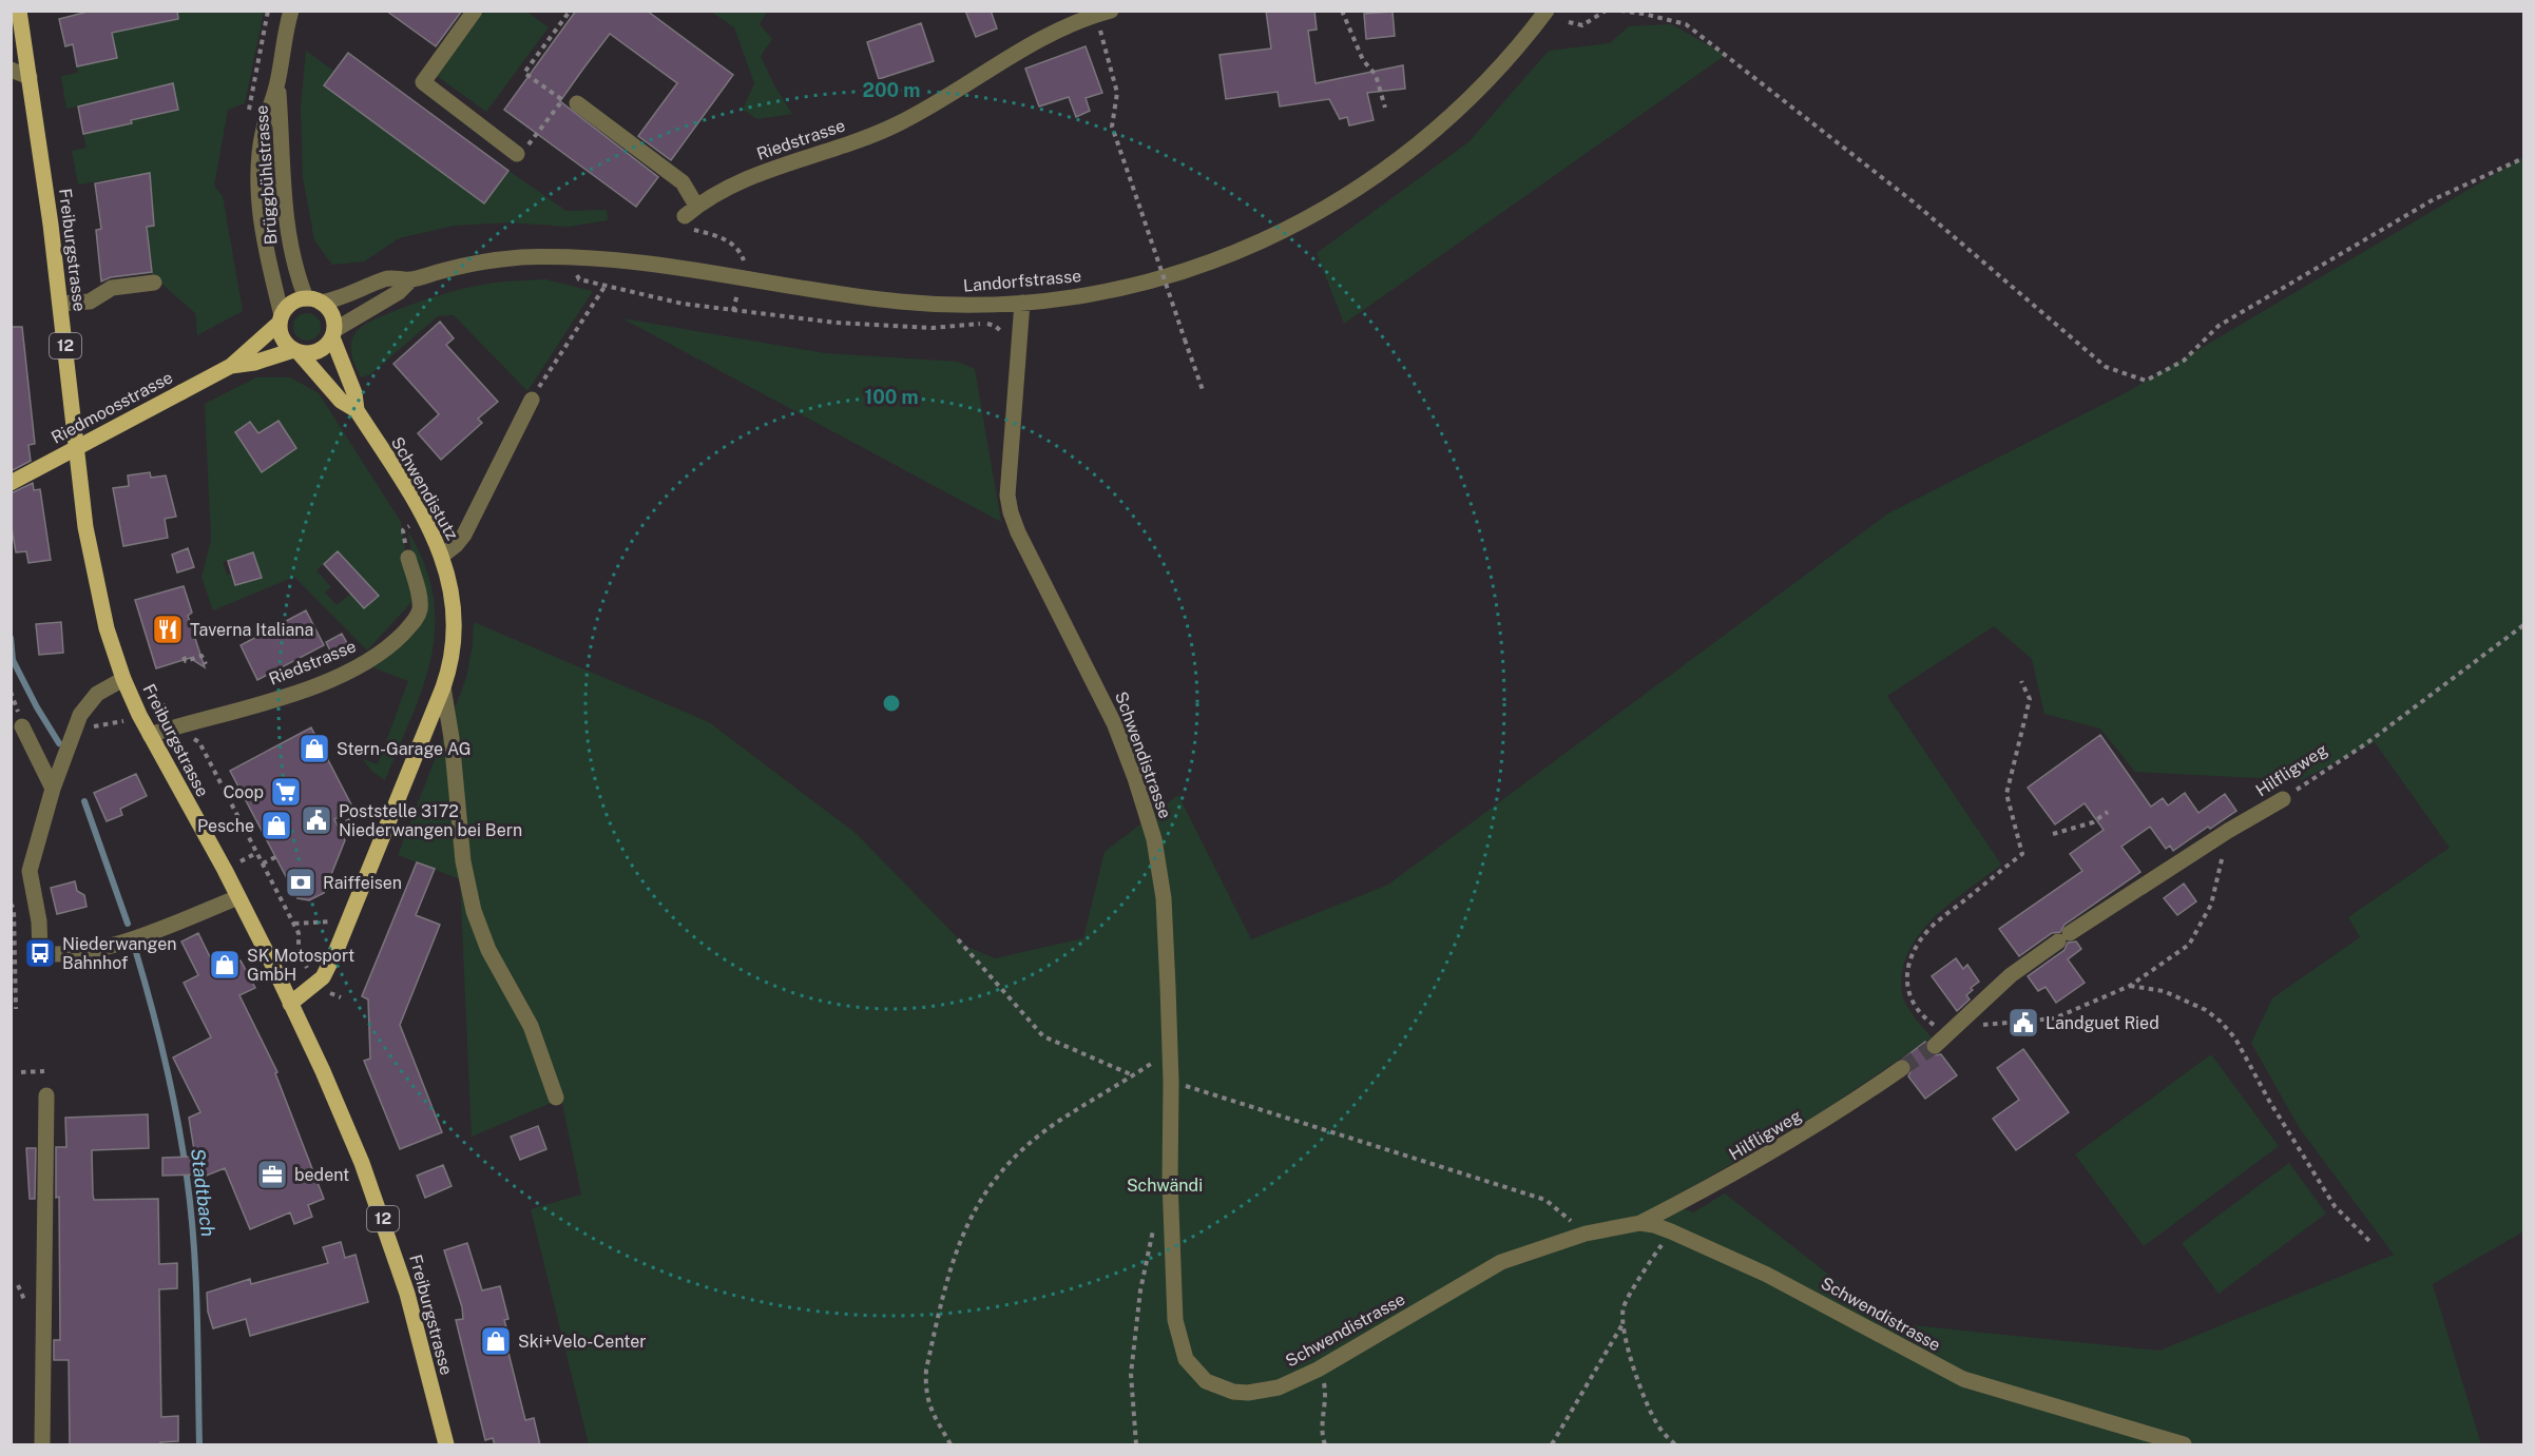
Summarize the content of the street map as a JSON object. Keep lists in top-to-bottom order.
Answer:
{
  "streets": {
    "main road": [
      "Freiburgstrasse",
      "12",
      "Riedmoosstrasse",
      "Schwendistutz"
    ],
    "street": [
      "Riedstrasse",
      "Brüggbühlstrasse",
      "Landorfstrasse",
      "Schwendistrasse",
      "Hilfligweg"
    ]
  },
  "crossings": [
    ["Riedstrasse", "Freiburgstrasse"],
    ["Brüggbühlstrasse", "Landorfstrasse"],
    ["Brüggbühlstrasse", "Riedmoosstrasse"],
    ["Brüggbühlstrasse", "Schwendistutz"],
    ["Freiburgstrasse", "Schwendistutz"],
    ["Landorfstrasse", "Riedmoosstrasse"],
    ["Landorfstrasse", "Schwendistutz"],
    ["Landorfstrasse", "Schwendistrasse"],
    ["Riedmoosstrasse", "Schwendistutz"],
    ["Schwendistrasse", "Hilfligweg"]
  ],
  "water": ["Stadtbach"],
  "parks": ["Schwändi"],
  "places": {
    "restaurant": ["Taverna Italiana"],
    "shop": [
      "Stern-Garage AG",
      "Pesche",
      "SK Motosport GmbH",
      "Ski+Velo-Center"
    ],
    "supermarket": ["Coop"],
    "public building": ["Poststelle 3172 Niederwangen bei Bern", "Landguet Ried"],
    "bank": ["Raiffeisen"],
    "bus stop": ["Niederwangen Bahnhof"],
    "office": ["bedent"]
  },
  "rings": ["200 m", "100 m"]
}
